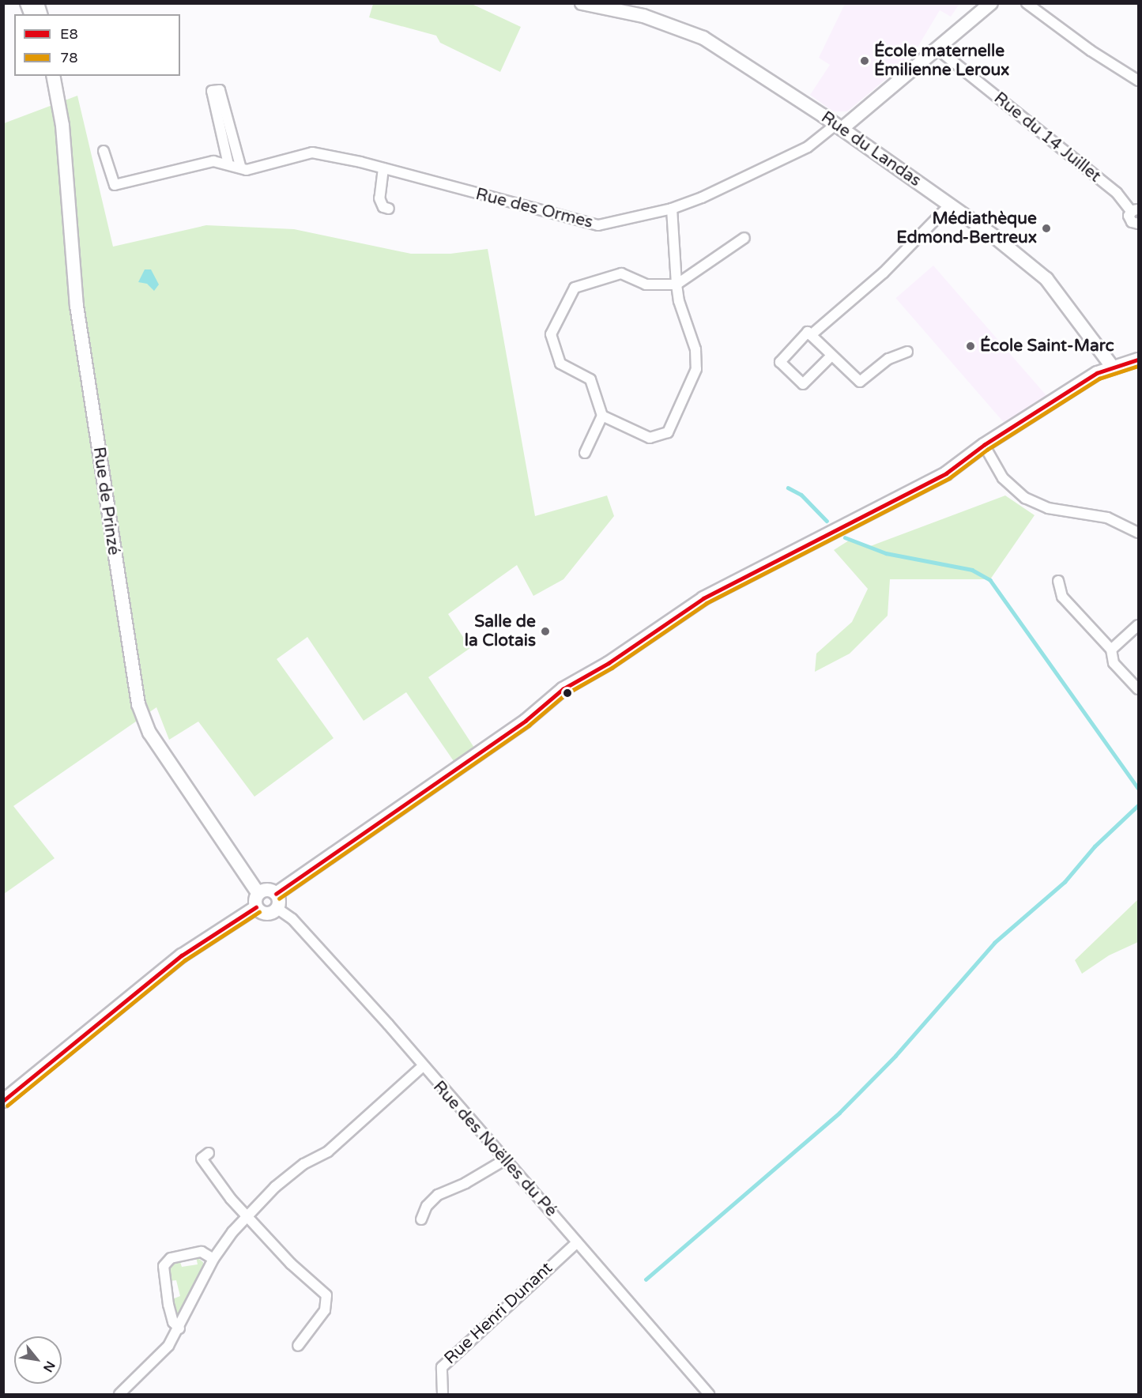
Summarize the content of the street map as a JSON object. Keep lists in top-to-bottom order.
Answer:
{
  "streets": {
    "street": [
      "Rue du 14 Juillet",
      "Rue du Landas",
      "Rue des Ormes",
      "Rue de Prinzé",
      "Rue des Noëlles du Pé",
      "Rue Henri Dunant"
    ]
  },
  "crossings": [
    ["Rue du Landas", "Rue des Ormes"],
    ["Rue de Prinzé", "Rue des Noëlles du Pé"],
    ["Rue des Noëlles du Pé", "Rue Henri Dunant"]
  ],
  "places": [
    "École maternelle Émilienne Leroux",
    "Médiathèque Edmond-Bertreux",
    "École Saint-Marc",
    "Salle de la Clotais"
  ],
  "lines": ["transit line E8", "transit line 78"],
  "legend": ["E8", "78"],
  "north": "bottom right"
}
